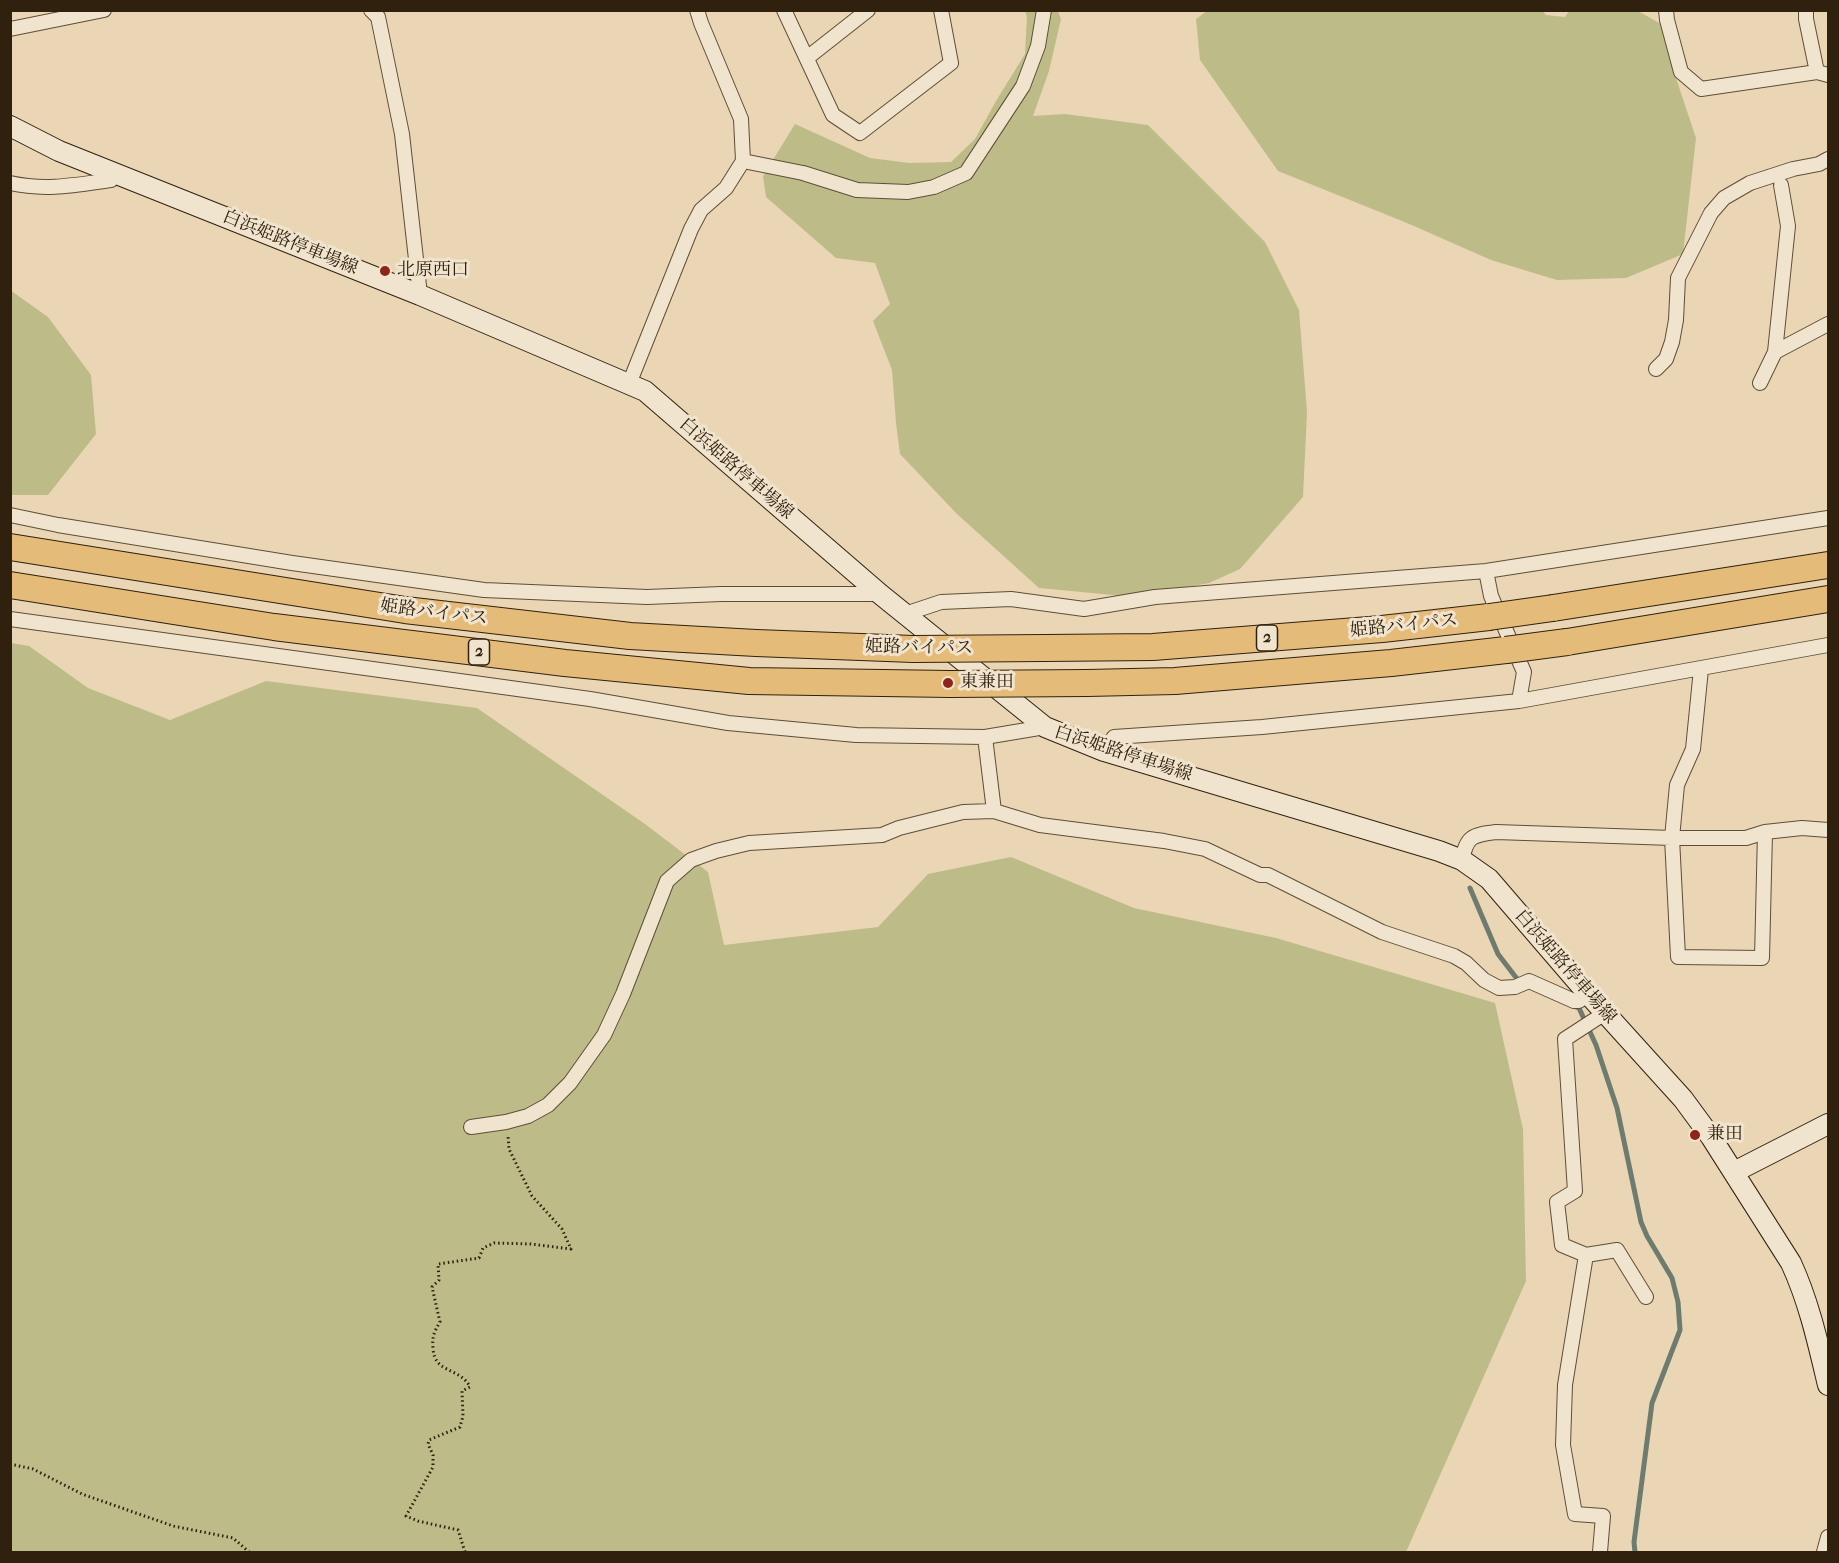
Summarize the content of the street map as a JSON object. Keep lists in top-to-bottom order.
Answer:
{
  "streets": {
    "highway": ["姫路バイパス", "2"],
    "main road": ["白浜姫路停車場線"]
  },
  "places": ["北原西口", "東兼田", "兼田"]
}
